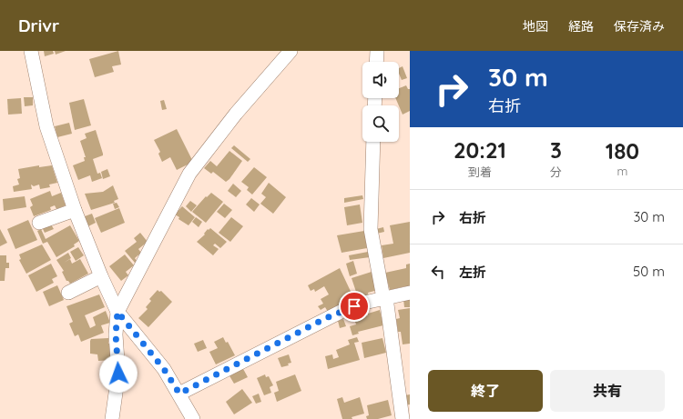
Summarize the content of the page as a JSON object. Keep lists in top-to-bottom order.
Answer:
{
  "page": {
    "header": "Drivr",
    "nav": ["地図", "経路", "保存済み"],
    "turn": ["30 m", "右折"],
    "eta": [
      "20:21",
      "到着",
      "3",
      "分",
      "180",
      "m"
    ],
    "list": [
      {
        "name": "右折",
        "value": "30 m"
      },
      {
        "name": "左折",
        "value": "50 m"
      }
    ],
    "buttons": ["終了", "共有"]
  }
}
